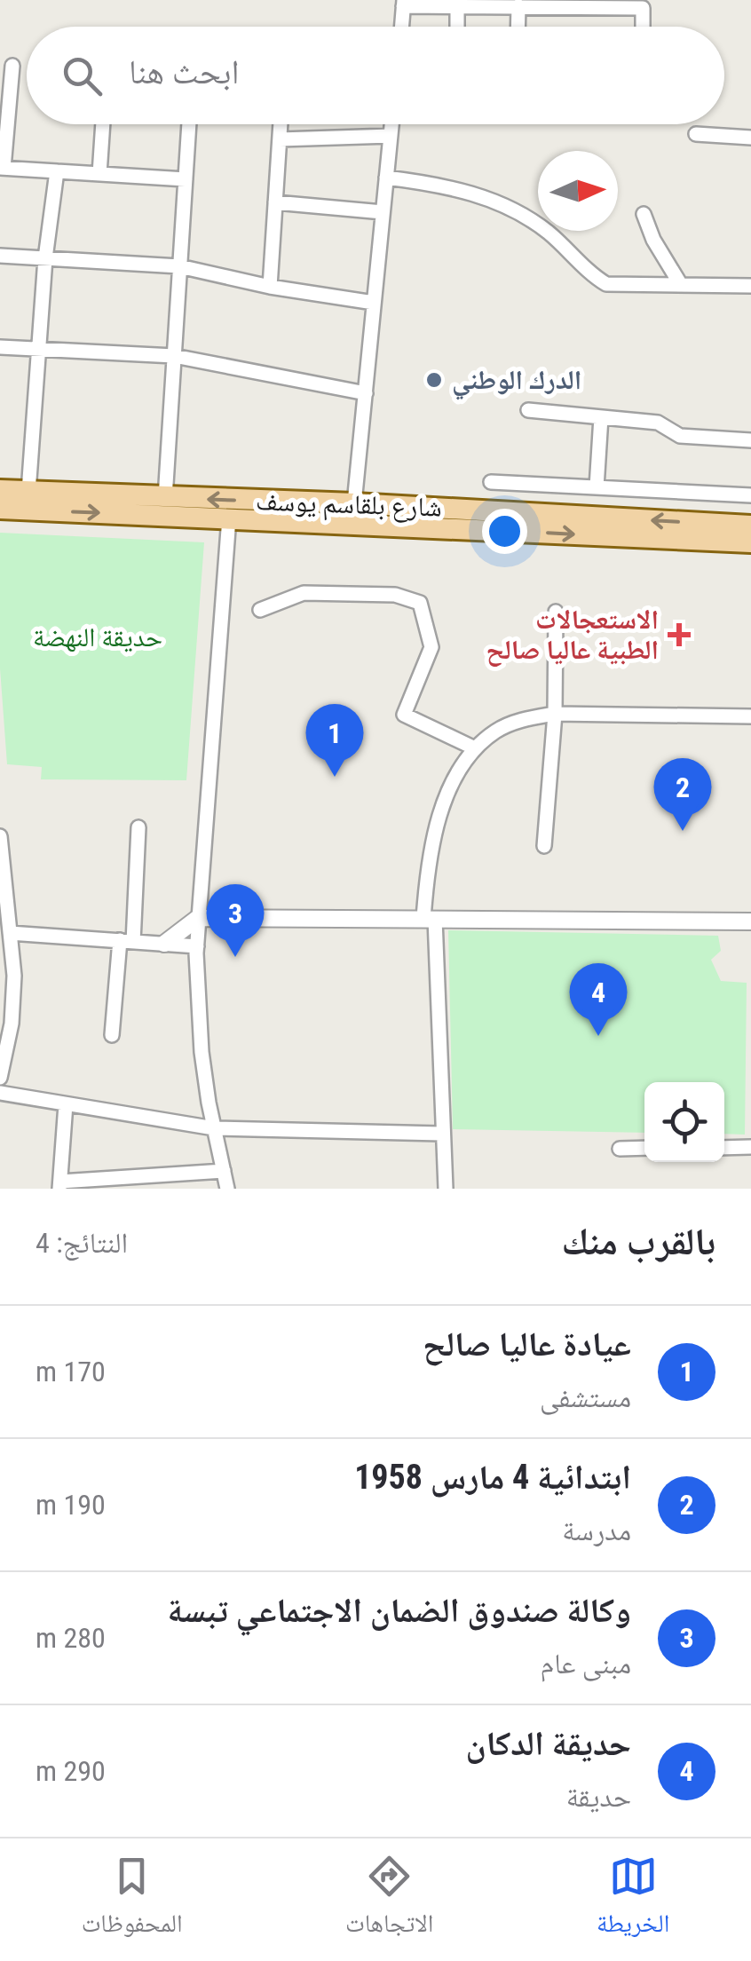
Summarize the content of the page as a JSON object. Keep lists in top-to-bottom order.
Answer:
{
  "streets": {
    "main road": ["شارع بلقاسم يوسف"]
  },
  "parks": ["حديقة النهضة"],
  "places": {
    "other": ["الدرك الوطني"],
    "health": ["الاستعجالات الطبية عاليا صالح"]
  },
  "north": "right",
  "page": {
    "search": "ابحث هنا",
    "pins": [
      "1",
      "2",
      "3",
      "4"
    ],
    "heading": ["بالقرب منك", "النتائج: 4"],
    "list": [
      {
        "mark": "1",
        "name": "عيادة عاليا صالح",
        "note": "مستشفى",
        "value": "170 m"
      },
      {
        "mark": "2",
        "name": "ابتدائية 4 مارس 1958",
        "note": "مدرسة",
        "value": "190 m"
      },
      {
        "mark": "3",
        "name": "وكالة صندوق الضمان الاجتماعي تبسة",
        "note": "مبنى عام",
        "value": "280 m"
      },
      {
        "mark": "4",
        "name": "حديقة الدكان",
        "note": "حديقة",
        "value": "290 m"
      }
    ],
    "nav": ["الخريطة", "الاتجاهات", "المحفوظات"]
  }
}
